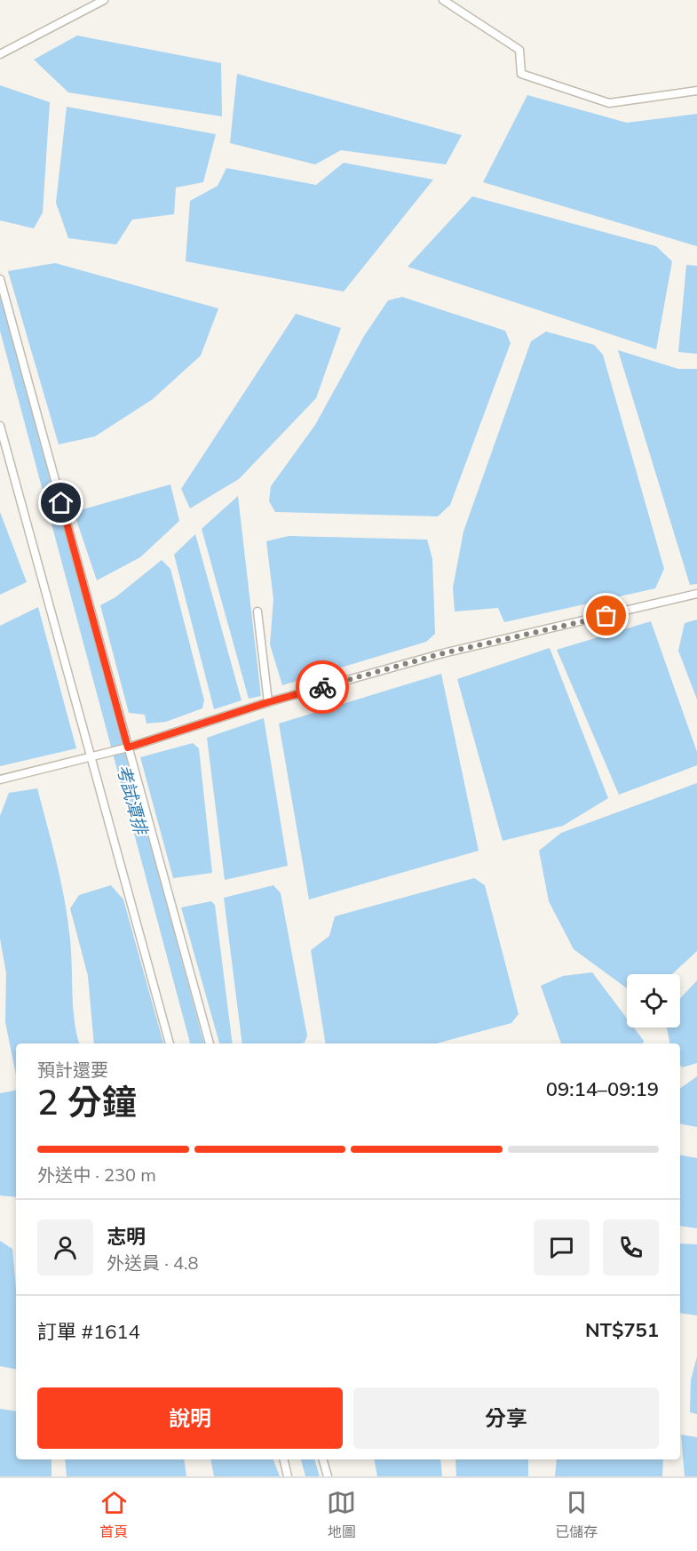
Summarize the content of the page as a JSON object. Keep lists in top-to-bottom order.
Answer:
{
  "water": ["考試潭排"],
  "page": {
    "heading": ["2 分鐘", "預計還要", "09:14–09:19"],
    "panel": [
      "志明",
      "外送員 · 4.8",
      "訂單 #1614",
      "NT$751"
    ],
    "bar": "外送中 · 230 m",
    "buttons": ["說明", "分享"],
    "tabs": ["首頁", "地圖", "已儲存"]
  }
}
